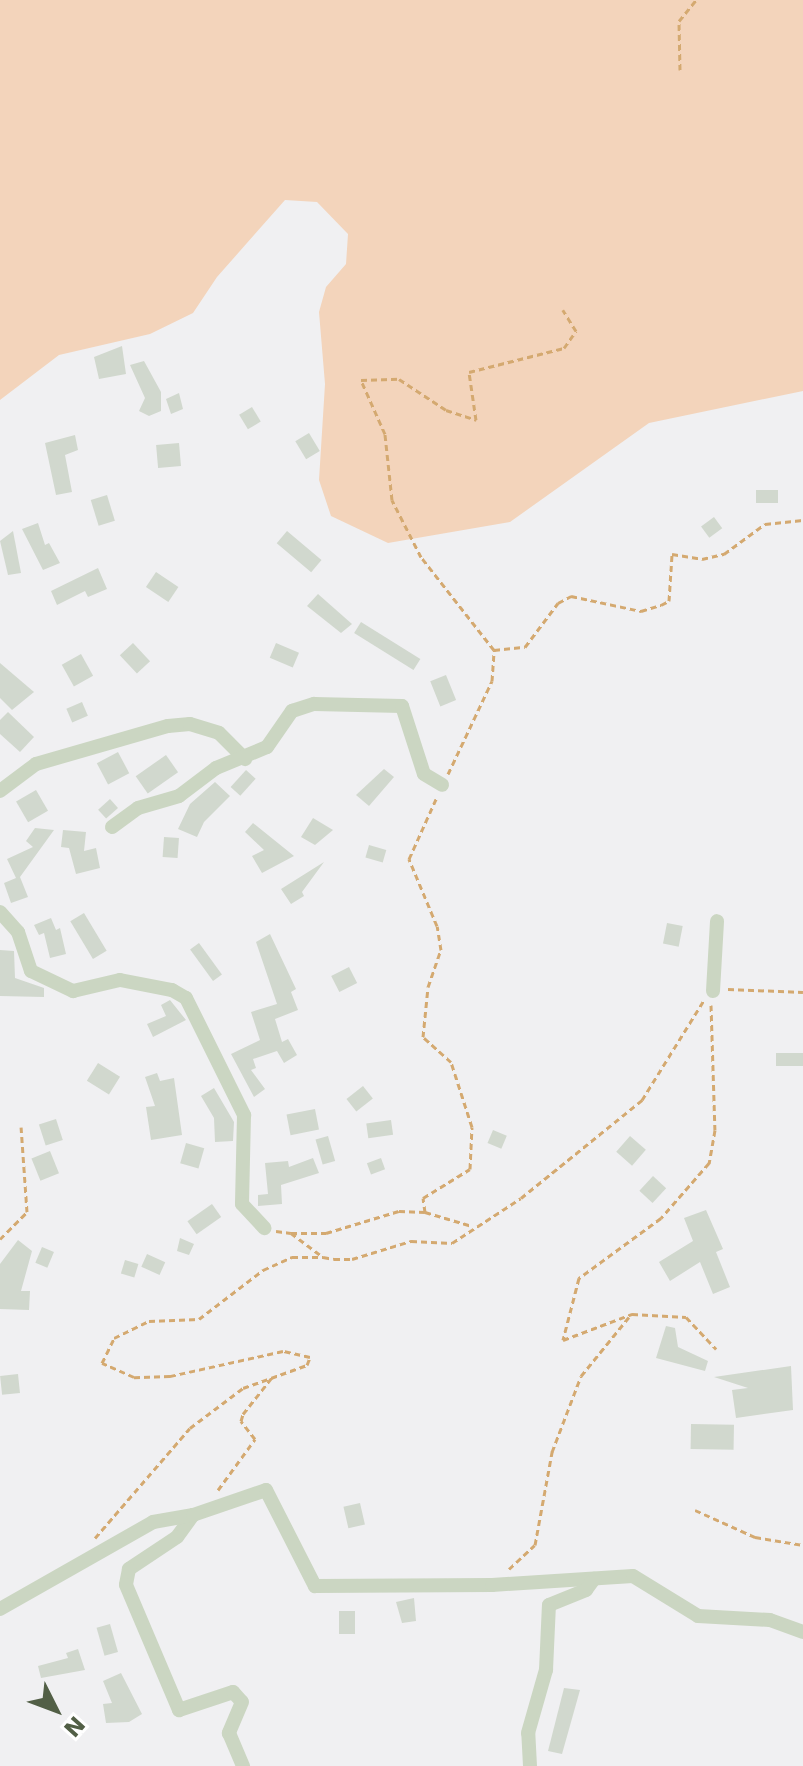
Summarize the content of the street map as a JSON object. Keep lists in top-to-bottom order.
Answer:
{
  "north": "bottom right"
}
